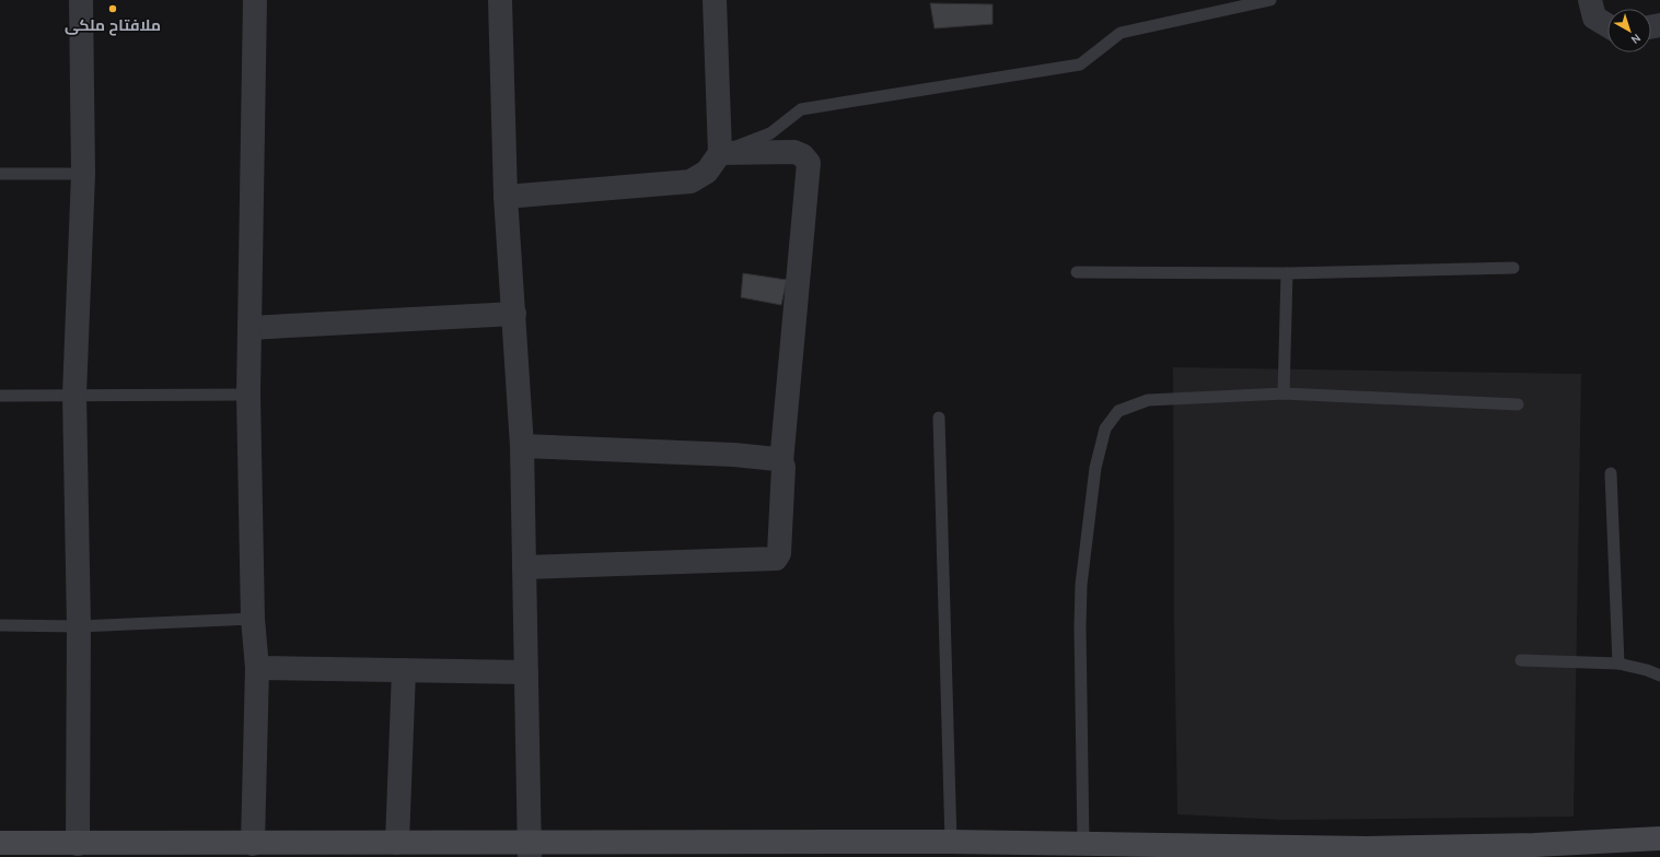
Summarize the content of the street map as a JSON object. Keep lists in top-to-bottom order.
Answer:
{
  "places": ["ملافتاح ملکی"],
  "north": "bottom right"
}
